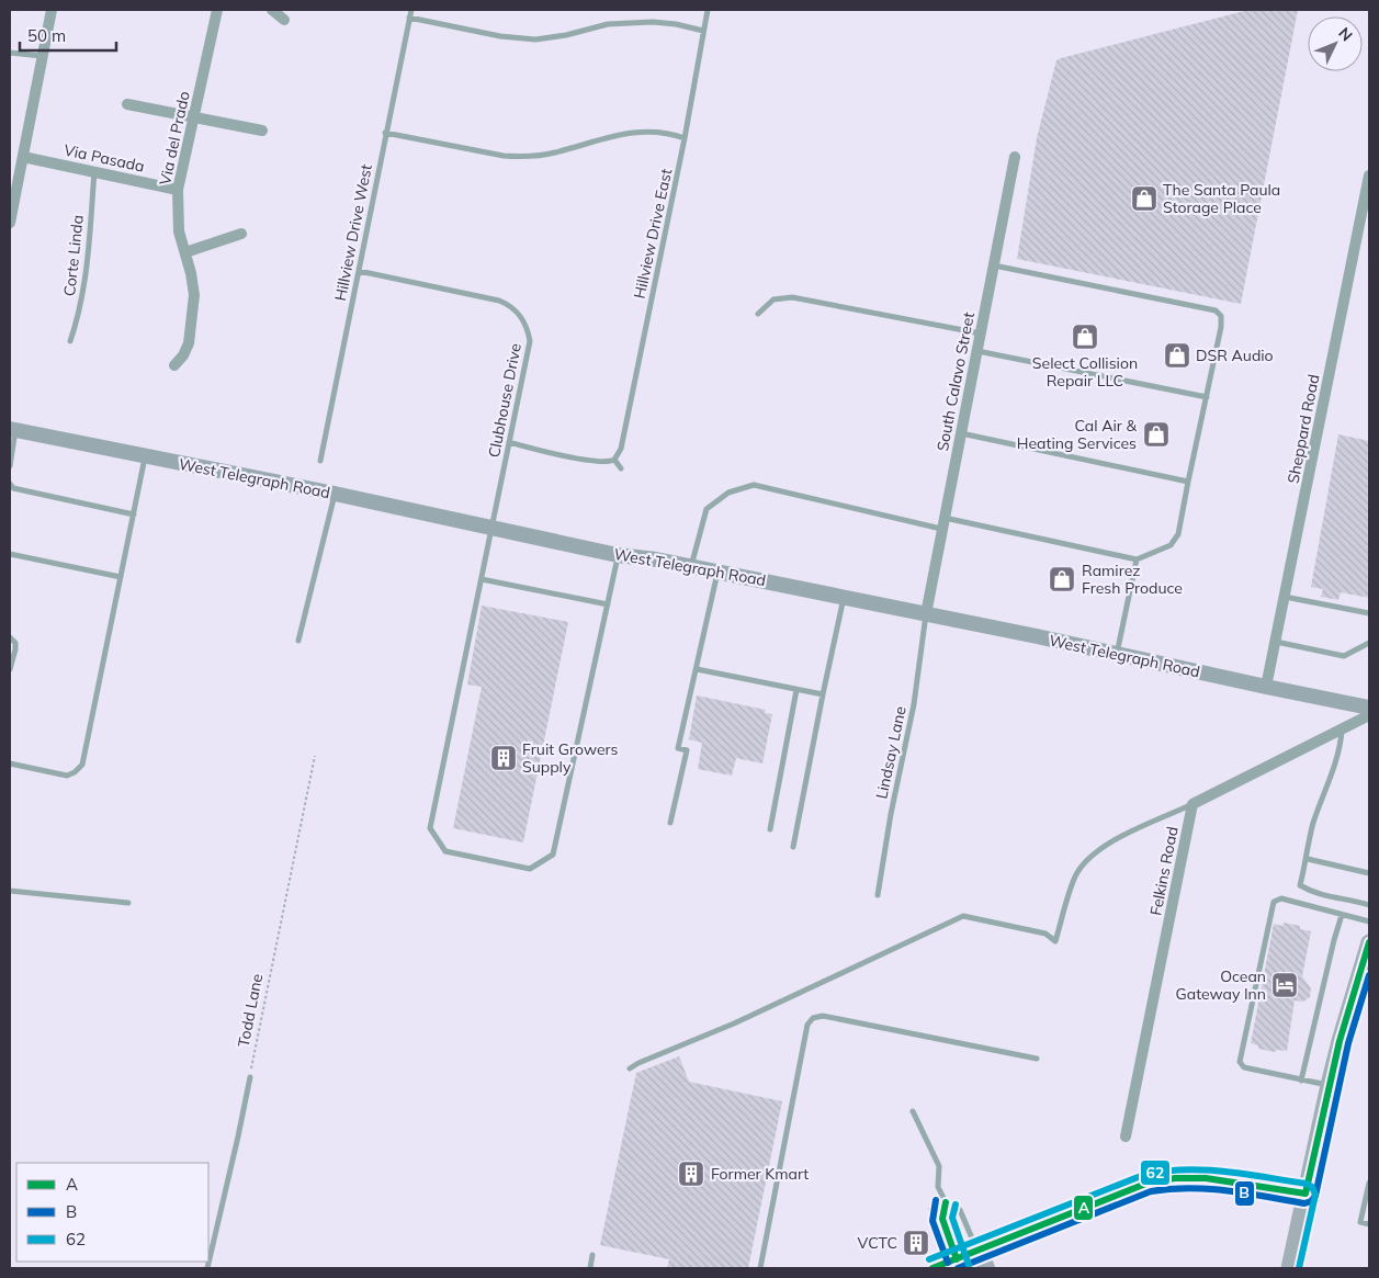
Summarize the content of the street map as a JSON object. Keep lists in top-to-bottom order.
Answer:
{
  "streets": {
    "main road": ["West Telegraph Road"],
    "street": [
      "Via del Prado",
      "Via Pasada",
      "South Calavo Street",
      "Sheppard Road",
      "Felkins Road"
    ],
    "lane": [
      "Hillview Drive West",
      "Hillview Drive East",
      "Corte Linda",
      "Clubhouse Drive",
      "Lindsay Lane"
    ],
    "path": ["Todd Lane"]
  },
  "crossings": [
    ["Via del Prado", "Via Pasada"],
    ["Via Pasada", "Corte Linda"],
    ["Hillview Drive West", "Clubhouse Drive"],
    ["South Calavo Street", "West Telegraph Road"],
    ["South Calavo Street", "Lindsay Lane"],
    ["Clubhouse Drive", "West Telegraph Road"],
    ["Sheppard Road", "West Telegraph Road"],
    ["West Telegraph Road", "Lindsay Lane"]
  ],
  "places": {
    "shop": [
      "The Santa Paula Storage Place",
      "Select Collision Repair LLC",
      "DSR Audio",
      "Cal Air & Heating Services",
      "Ramirez Fresh Produce"
    ],
    "building": ["Fruit Growers Supply", "Former Kmart", "VCTC"],
    "hotel": ["Ocean Gateway Inn"]
  },
  "lines": ["transit line A", "transit line B", "transit line 62"],
  "legend": ["A", "B", "62"],
  "scale_bar": "50 m",
  "north": "top right"
}
